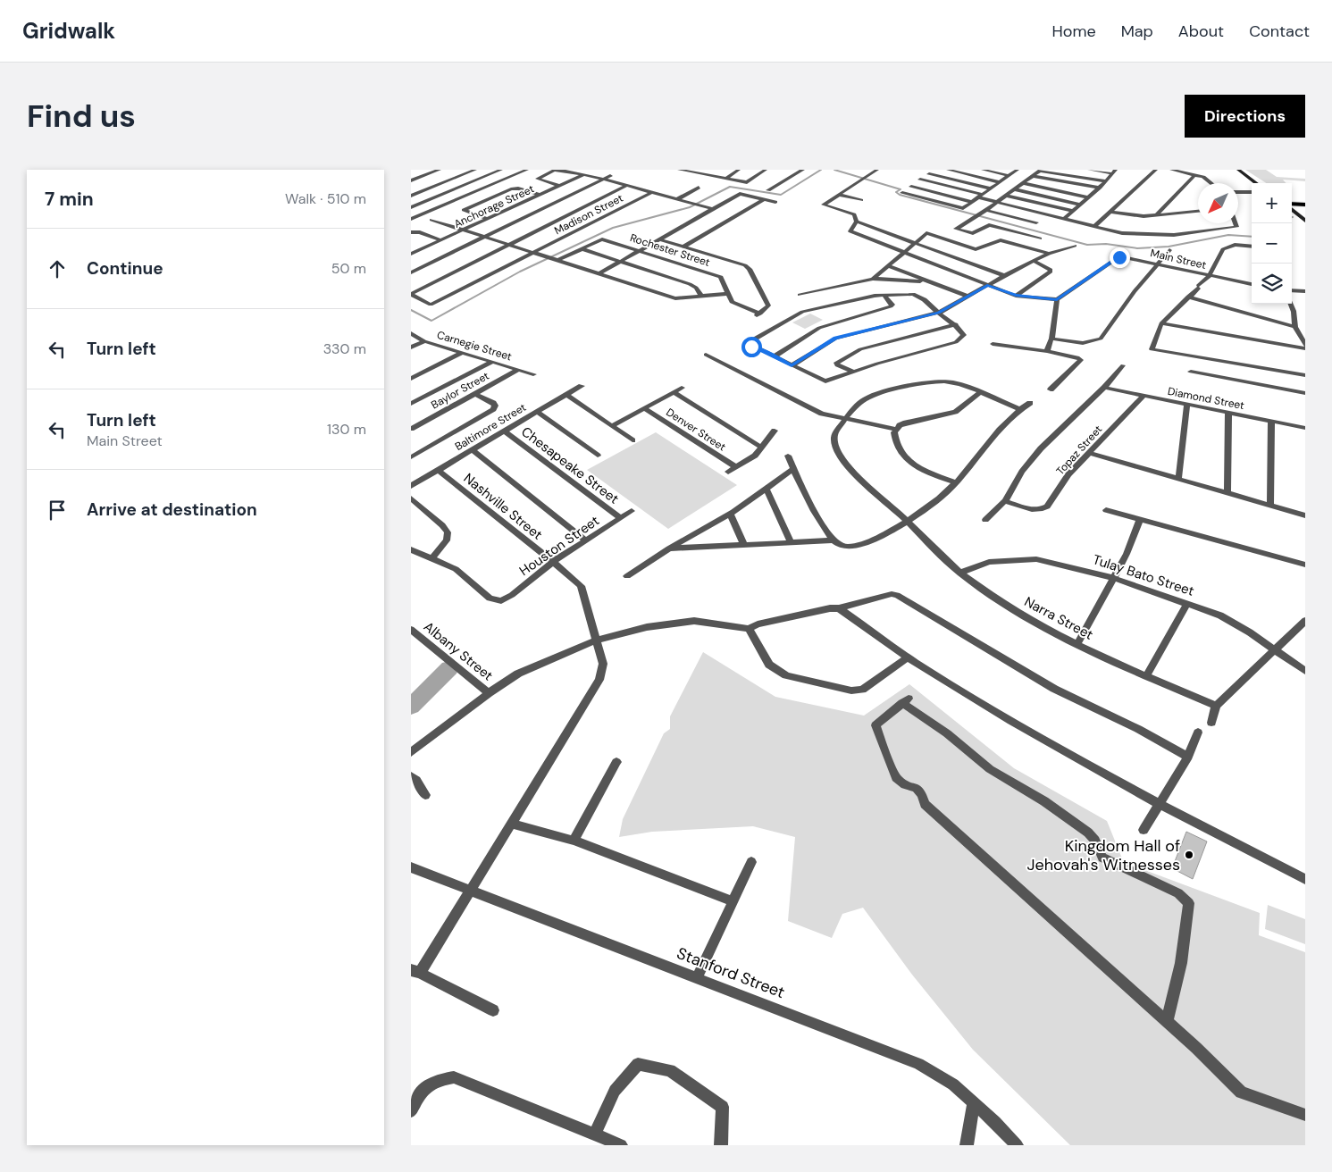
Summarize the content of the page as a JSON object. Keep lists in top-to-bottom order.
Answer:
{
  "streets": {
    "street": [
      "Anchorage Street",
      "Madison Street",
      "Rochester Street",
      "Main Street",
      "Carnegie Street",
      "Baylor Street",
      "Diamond Street",
      "Baltimore Street",
      "Denver Street",
      "Topaz Street",
      "Chesapeake Street",
      "Nashville Street",
      "Houston Street",
      "Tulay Bato Street",
      "Narra Street",
      "Albany Street",
      "Stanford Street"
    ]
  },
  "crossings": [
    ["Carnegie Street", "Baylor Street"],
    ["Diamond Street", "Topaz Street"],
    ["Baltimore Street", "Chesapeake Street"],
    ["Baltimore Street", "Nashville Street"],
    ["Chesapeake Street", "Houston Street"],
    ["Nashville Street", "Houston Street"],
    ["Nashville Street", "Stanford Street"],
    ["Tulay Bato Street", "Narra Street"]
  ],
  "places": ["Kingdom Hall of Jehovah's Witnesses"],
  "north": "bottom left",
  "page": {
    "header": "Gridwalk",
    "nav": [
      "Home",
      "Map",
      "About",
      "Contact"
    ],
    "buttons": "Directions",
    "title": "Find us",
    "heading": ["7 min", "Walk · 510 m"],
    "map_buttons": ["+", "−"],
    "list": [
      ["Continue", "50 m"],
      ["Turn left", "330 m"],
      ["Turn left", "Main Street", "130 m"],
      "Arrive at destination"
    ]
  }
}
